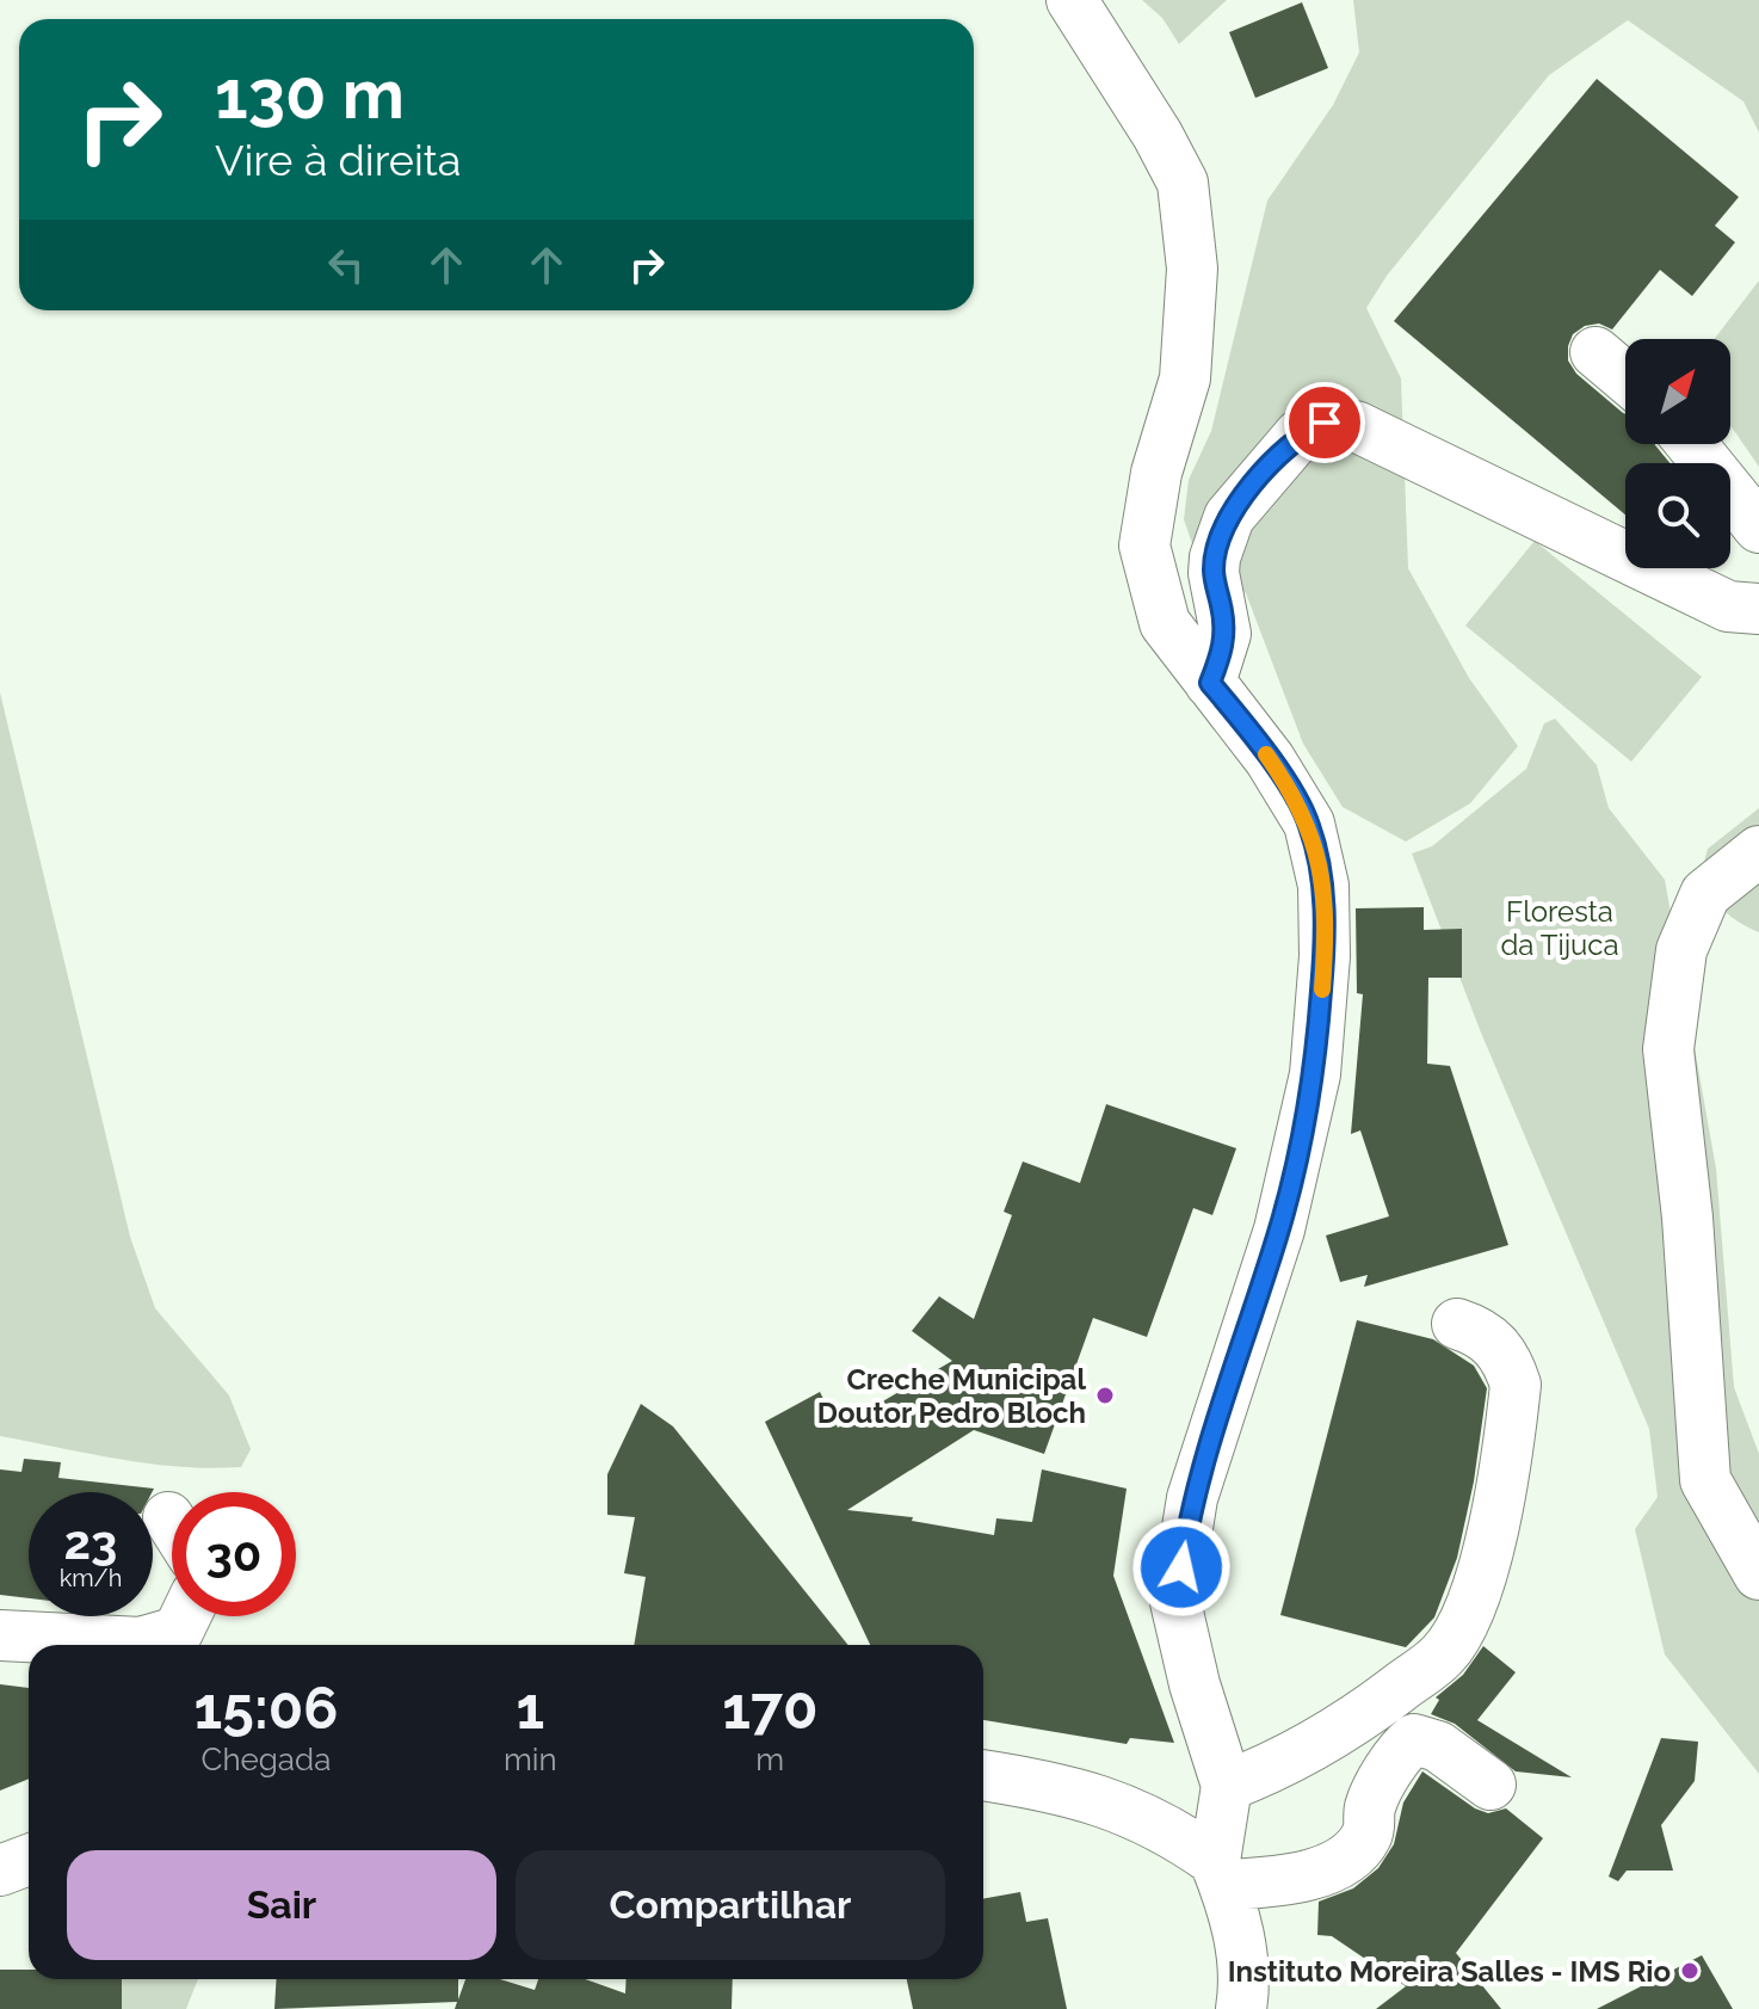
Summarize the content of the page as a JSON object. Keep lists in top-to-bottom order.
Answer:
{
  "parks": ["Floresta da Tijuca"],
  "places": ["Creche Municipal Doutor Pedro Bloch", "Instituto Moreira Salles - IMS Rio"],
  "north": "top right",
  "page": {
    "turn": ["130 m", "Vire à direita"],
    "speed": "23 km/h",
    "limit": "30",
    "eta": [
      "15:06",
      "Chegada",
      "1",
      "min",
      "170",
      "m"
    ],
    "buttons": ["Sair", "Compartilhar"]
  }
}
